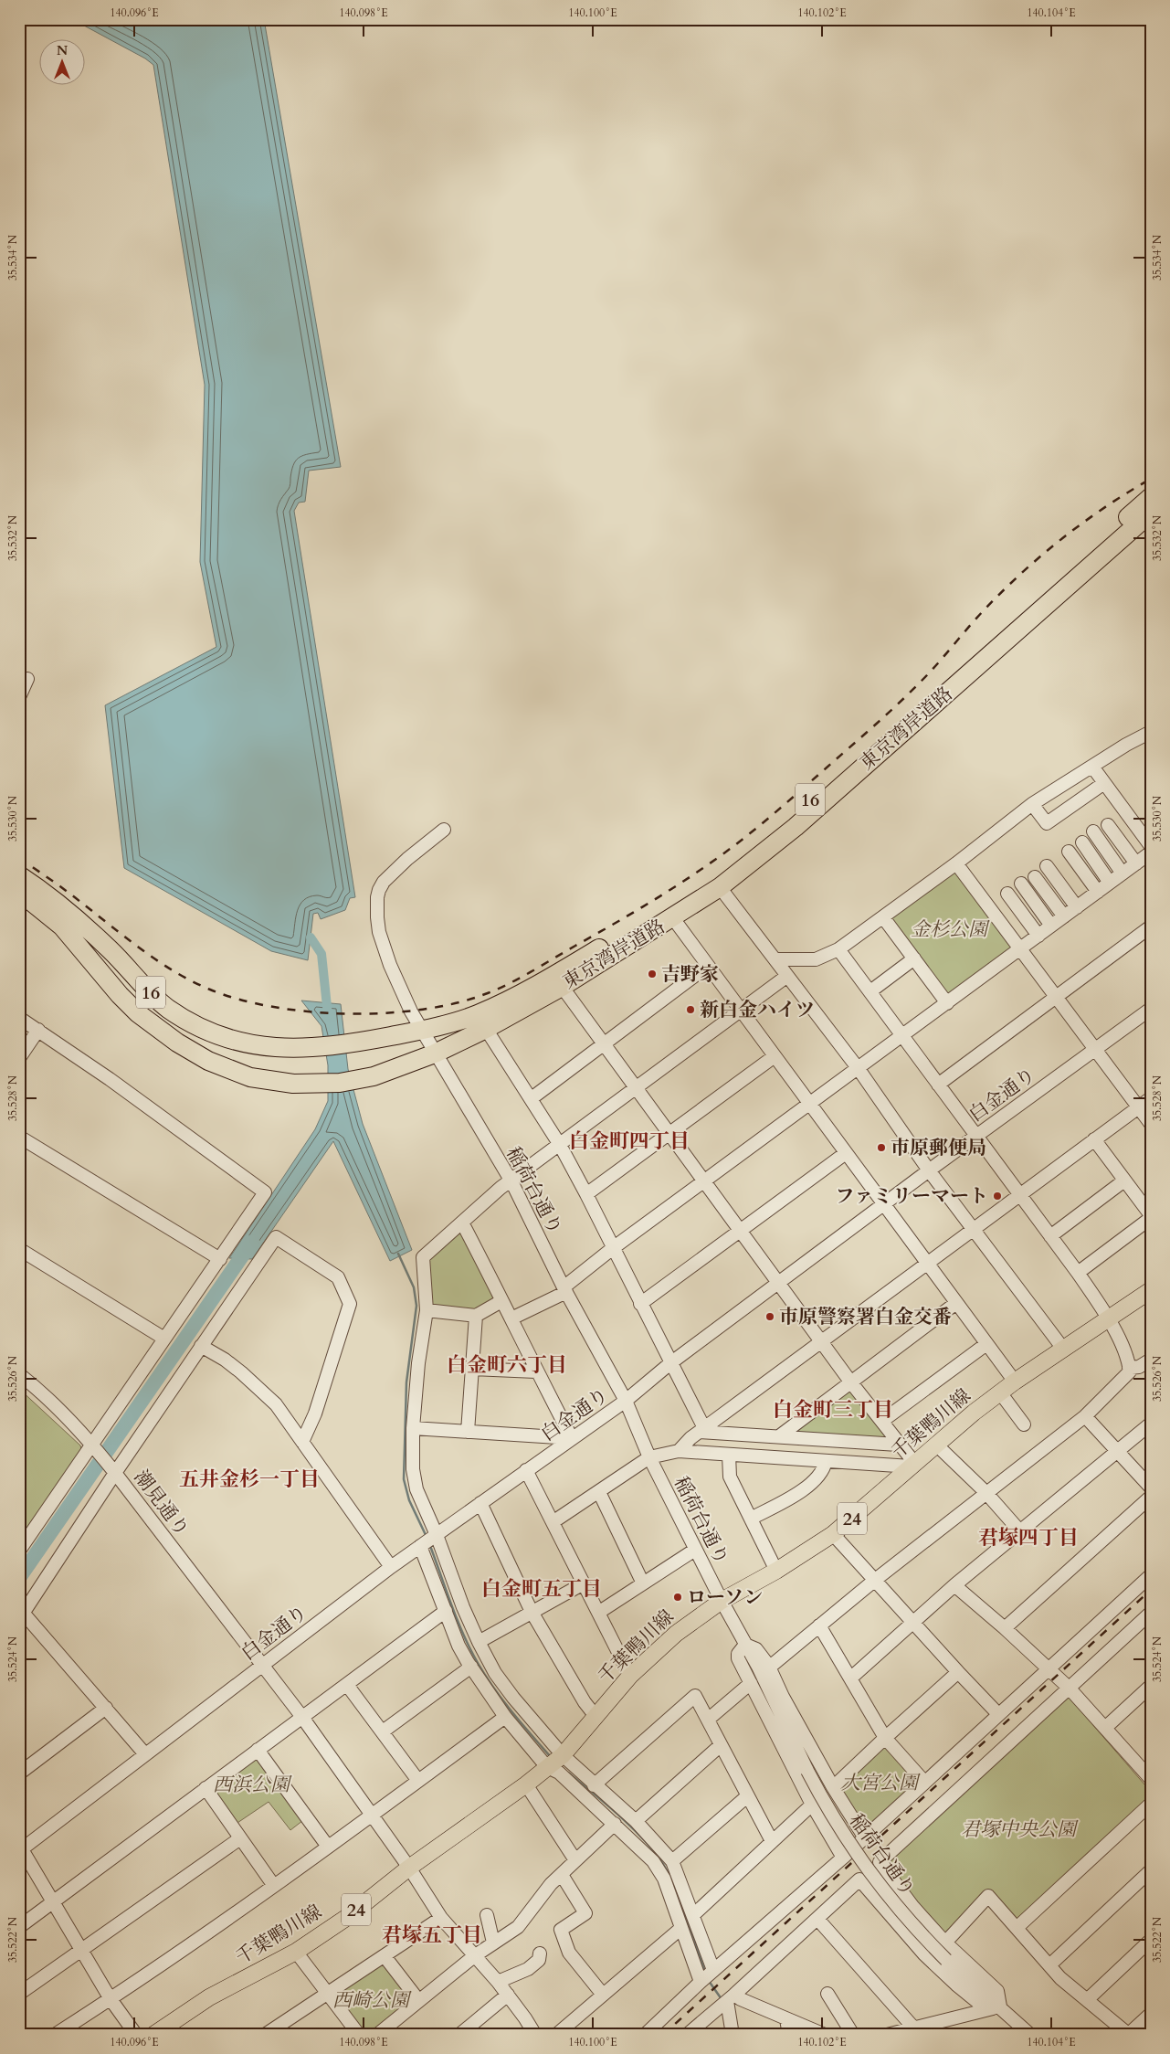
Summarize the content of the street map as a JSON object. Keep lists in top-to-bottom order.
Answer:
{
  "streets": {
    "highway": ["東京湾岸道路", "16"],
    "main road": ["千葉鴨川線", "24"],
    "street": ["白金通り", "稲荷台通り", "潮見通り"]
  },
  "crossings": [
    ["東京湾岸道路", "稲荷台通り"],
    ["白金通り", "稲荷台通り"],
    ["白金通り", "潮見通り"],
    ["稲荷台通り", "千葉鴨川線"],
    ["千葉鴨川線", "潮見通り"]
  ],
  "districts": [
    "白金町四丁目",
    "白金町六丁目",
    "白金町三丁目",
    "五井金杉一丁目",
    "君塚四丁目",
    "白金町五丁目",
    "君塚五丁目"
  ],
  "parks": [
    "金杉公園",
    "大宮公園",
    "西浜公園",
    "君塚中央公園",
    "西崎公園"
  ],
  "places": [
    "吉野家",
    "新白金ハイツ",
    "市原郵便局",
    "ファミリーマート",
    "市原警察署白金交番",
    "ローソン"
  ],
  "north": "top",
  "coordinates": [
    "140.096°E",
    "140.098°E",
    "140.100°E",
    "140.102°E",
    "140.104°E",
    "35.534°N",
    "35.532°N",
    "35.530°N",
    "35.528°N",
    "35.526°N",
    "35.524°N",
    "35.522°N"
  ]
}
